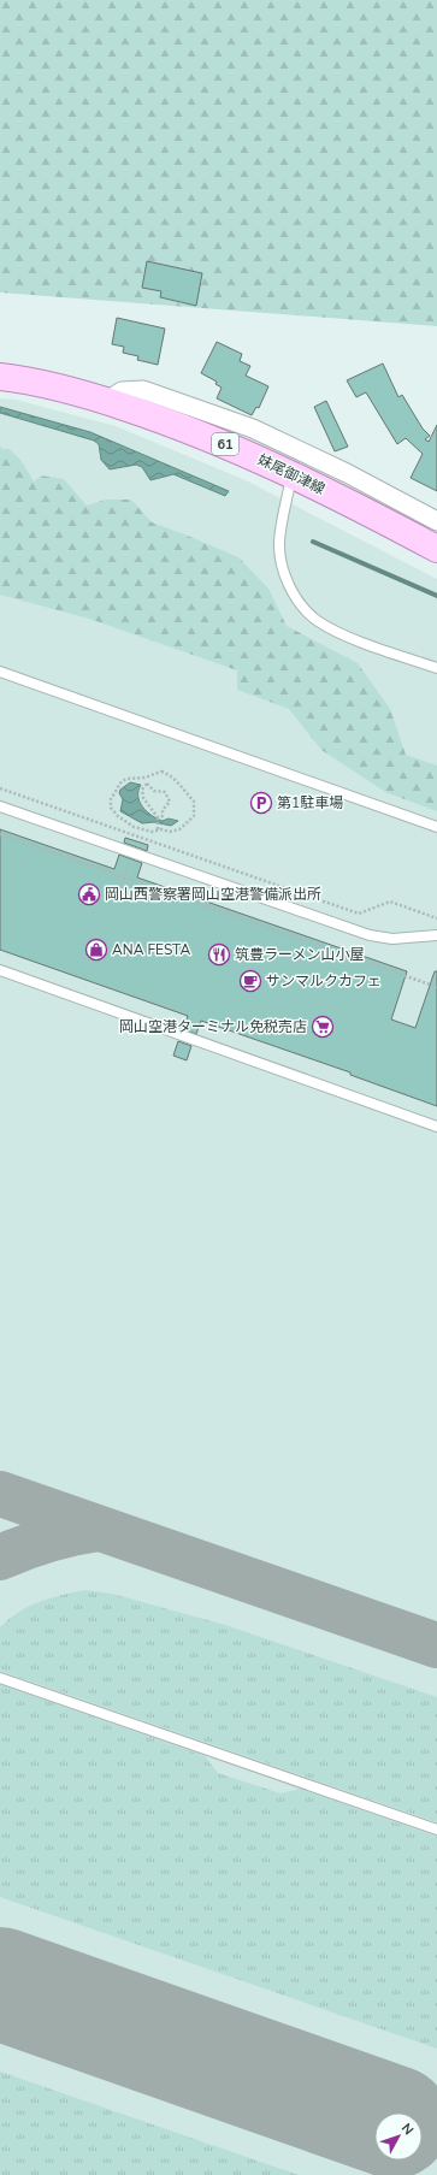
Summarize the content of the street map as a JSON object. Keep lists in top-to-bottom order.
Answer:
{
  "streets": {
    "main road": ["61", "妹尾御津線"]
  },
  "places": {
    "parking": ["第1駐車場"],
    "public building": ["岡山西警察署岡山空港警備派出所"],
    "shop": ["ANA FESTA"],
    "restaurant": ["筑豊ラーメン山小屋"],
    "cafe": ["サンマルクカフェ"],
    "supermarket": ["岡山空港ターミナル免税売店"]
  },
  "north": "top right"
}
